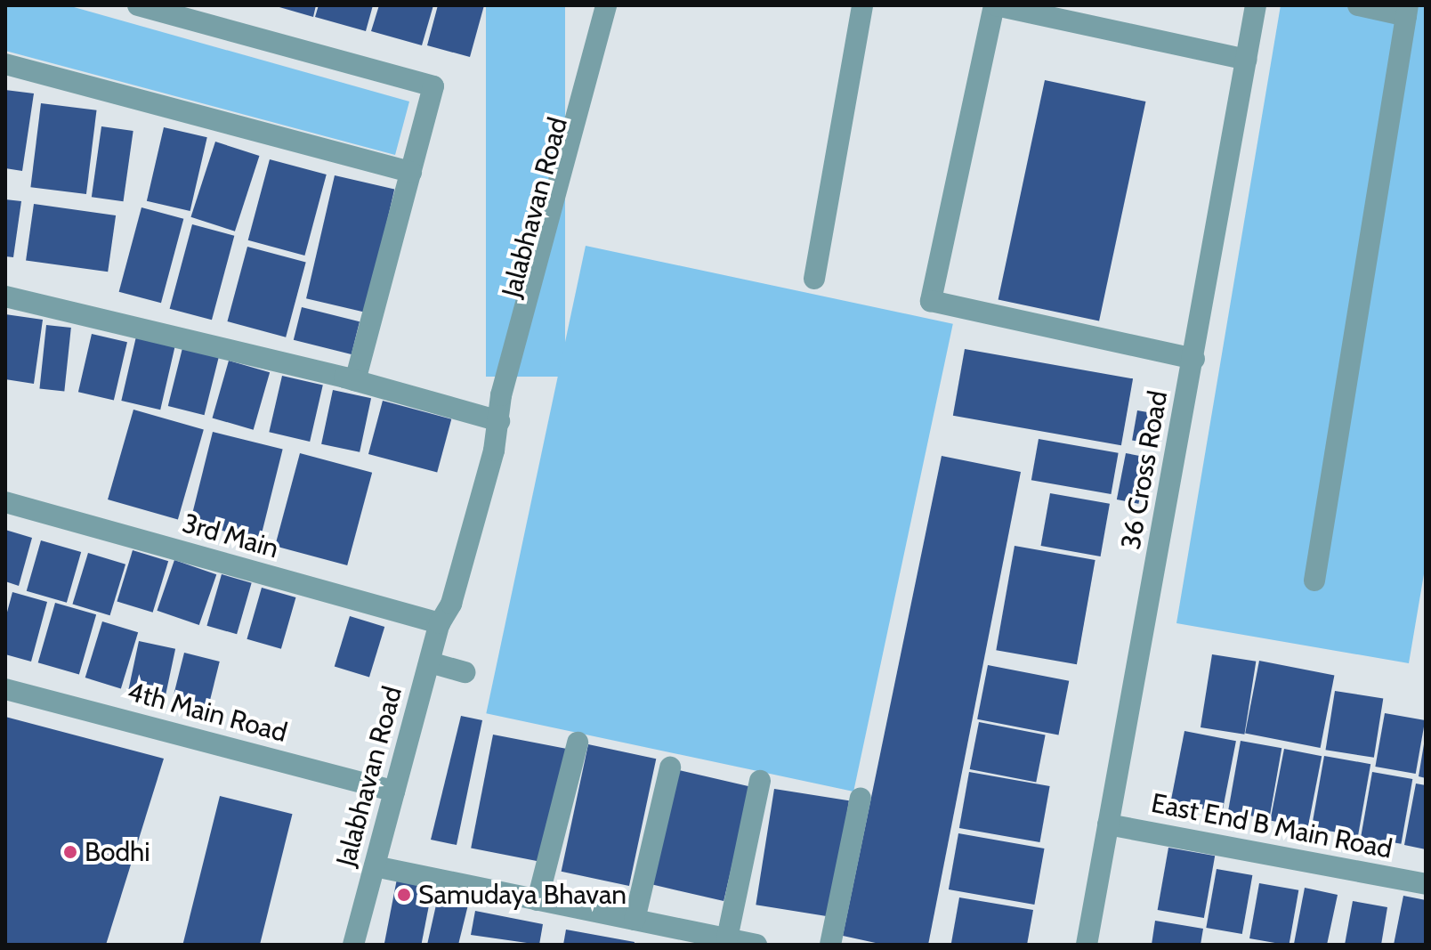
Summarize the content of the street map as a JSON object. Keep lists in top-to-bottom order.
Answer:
{
  "streets": {
    "street": [
      "Jalabhavan Road",
      "36 Cross Road",
      "3rd Main",
      "4th Main Road",
      "East End B Main Road"
    ]
  },
  "crossings": [
    ["Jalabhavan Road", "3rd Main"],
    ["Jalabhavan Road", "4th Main Road"],
    ["36 Cross Road", "East End B Main Road"]
  ],
  "places": ["Bodhi", "Samudaya Bhavan"]
}
